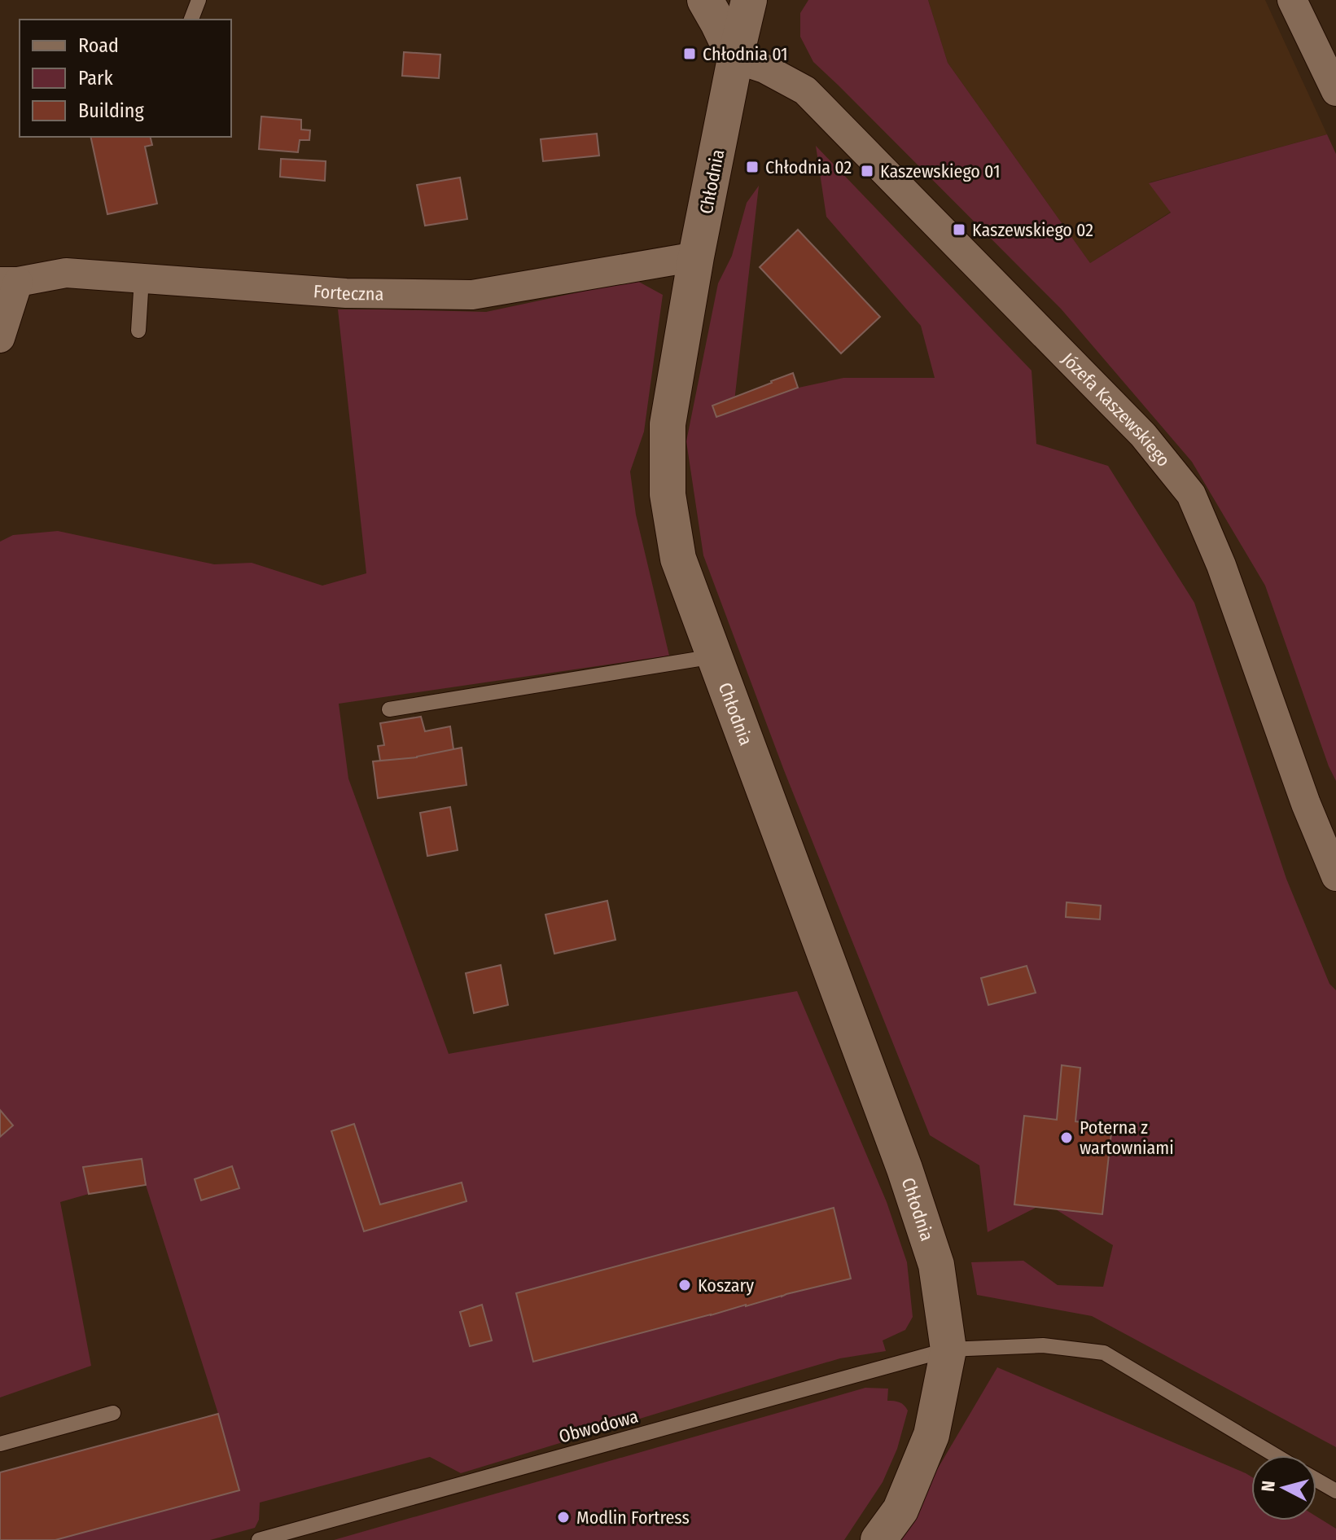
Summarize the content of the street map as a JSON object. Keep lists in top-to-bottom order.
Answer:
{
  "streets": {
    "street": ["Chłodnia", "Forteczna", "Józefa Kaszewskiego"],
    "lane": ["Obwodowa"]
  },
  "crossings": [
    ["Chłodnia", "Forteczna"],
    ["Chłodnia", "Józefa Kaszewskiego"],
    ["Chłodnia", "Obwodowa"]
  ],
  "places": {
    "transit": [
      "Chłodnia 01",
      "Chłodnia 02",
      "Kaszewskiego 01",
      "Kaszewskiego 02"
    ],
    "other": ["Poterna z wartowniami", "Koszary", "Modlin Fortress"]
  },
  "legend": ["Road", "Park", "Building"],
  "north": "left"
}
